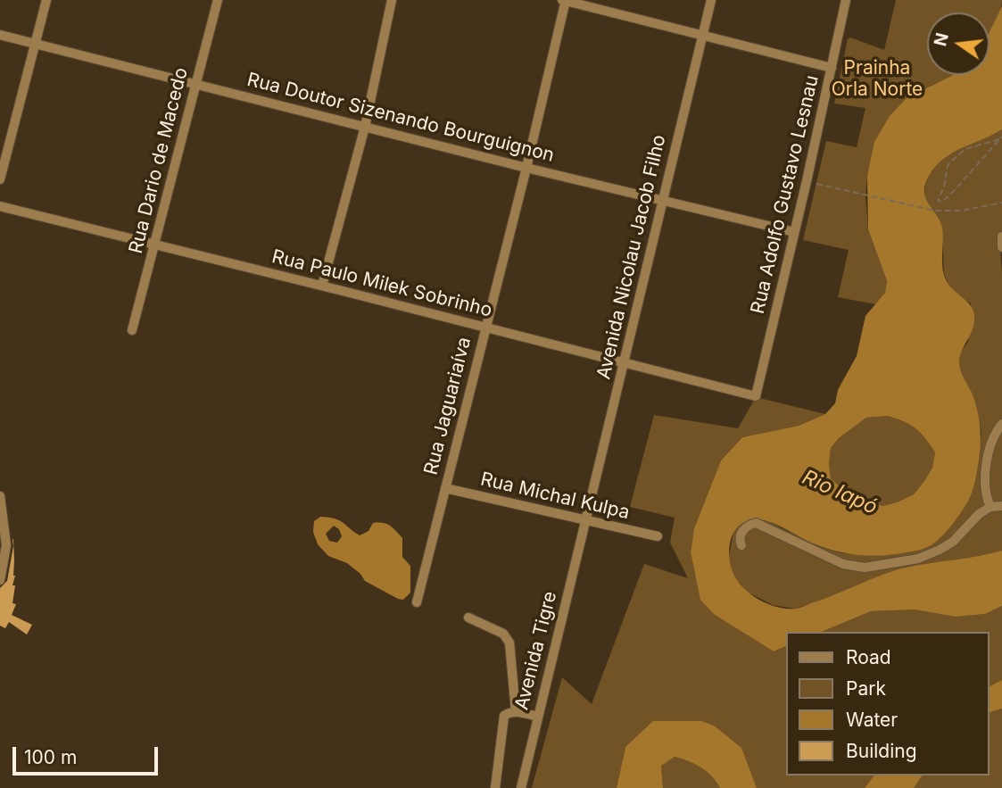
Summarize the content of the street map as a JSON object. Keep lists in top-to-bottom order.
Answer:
{
  "streets": {
    "street": [
      "Rua Doutor Sizenando Bourguignon",
      "Rua Dario de Macedo",
      "Rua Adolfo Gustavo Lesnau",
      "Avenida Nicolau Jacob Filho",
      "Rua Paulo Milek Sobrinho",
      "Rua Jaguariaíva",
      "Rua Michal Kulpa",
      "Avenida Tigre"
    ]
  },
  "crossings": [
    ["Rua Doutor Sizenando Bourguignon", "Rua Dario de Macedo"],
    ["Rua Doutor Sizenando Bourguignon", "Rua Adolfo Gustavo Lesnau"],
    ["Rua Doutor Sizenando Bourguignon", "Avenida Nicolau Jacob Filho"],
    ["Rua Doutor Sizenando Bourguignon", "Rua Jaguariaíva"],
    ["Rua Dario de Macedo", "Rua Paulo Milek Sobrinho"],
    ["Rua Adolfo Gustavo Lesnau", "Rua Paulo Milek Sobrinho"],
    ["Avenida Nicolau Jacob Filho", "Rua Paulo Milek Sobrinho"],
    ["Avenida Nicolau Jacob Filho", "Rua Michal Kulpa"],
    ["Avenida Nicolau Jacob Filho", "Avenida Tigre"],
    ["Rua Paulo Milek Sobrinho", "Rua Jaguariaíva"],
    ["Rua Jaguariaíva", "Rua Michal Kulpa"],
    ["Rua Michal Kulpa", "Avenida Tigre"]
  ],
  "water": ["Rio Iapó"],
  "parks": ["Prainha Orla Norte"],
  "legend": [
    "Road",
    "Park",
    "Water",
    "Building"
  ],
  "scale_bar": "100 m",
  "north": "left"
}
